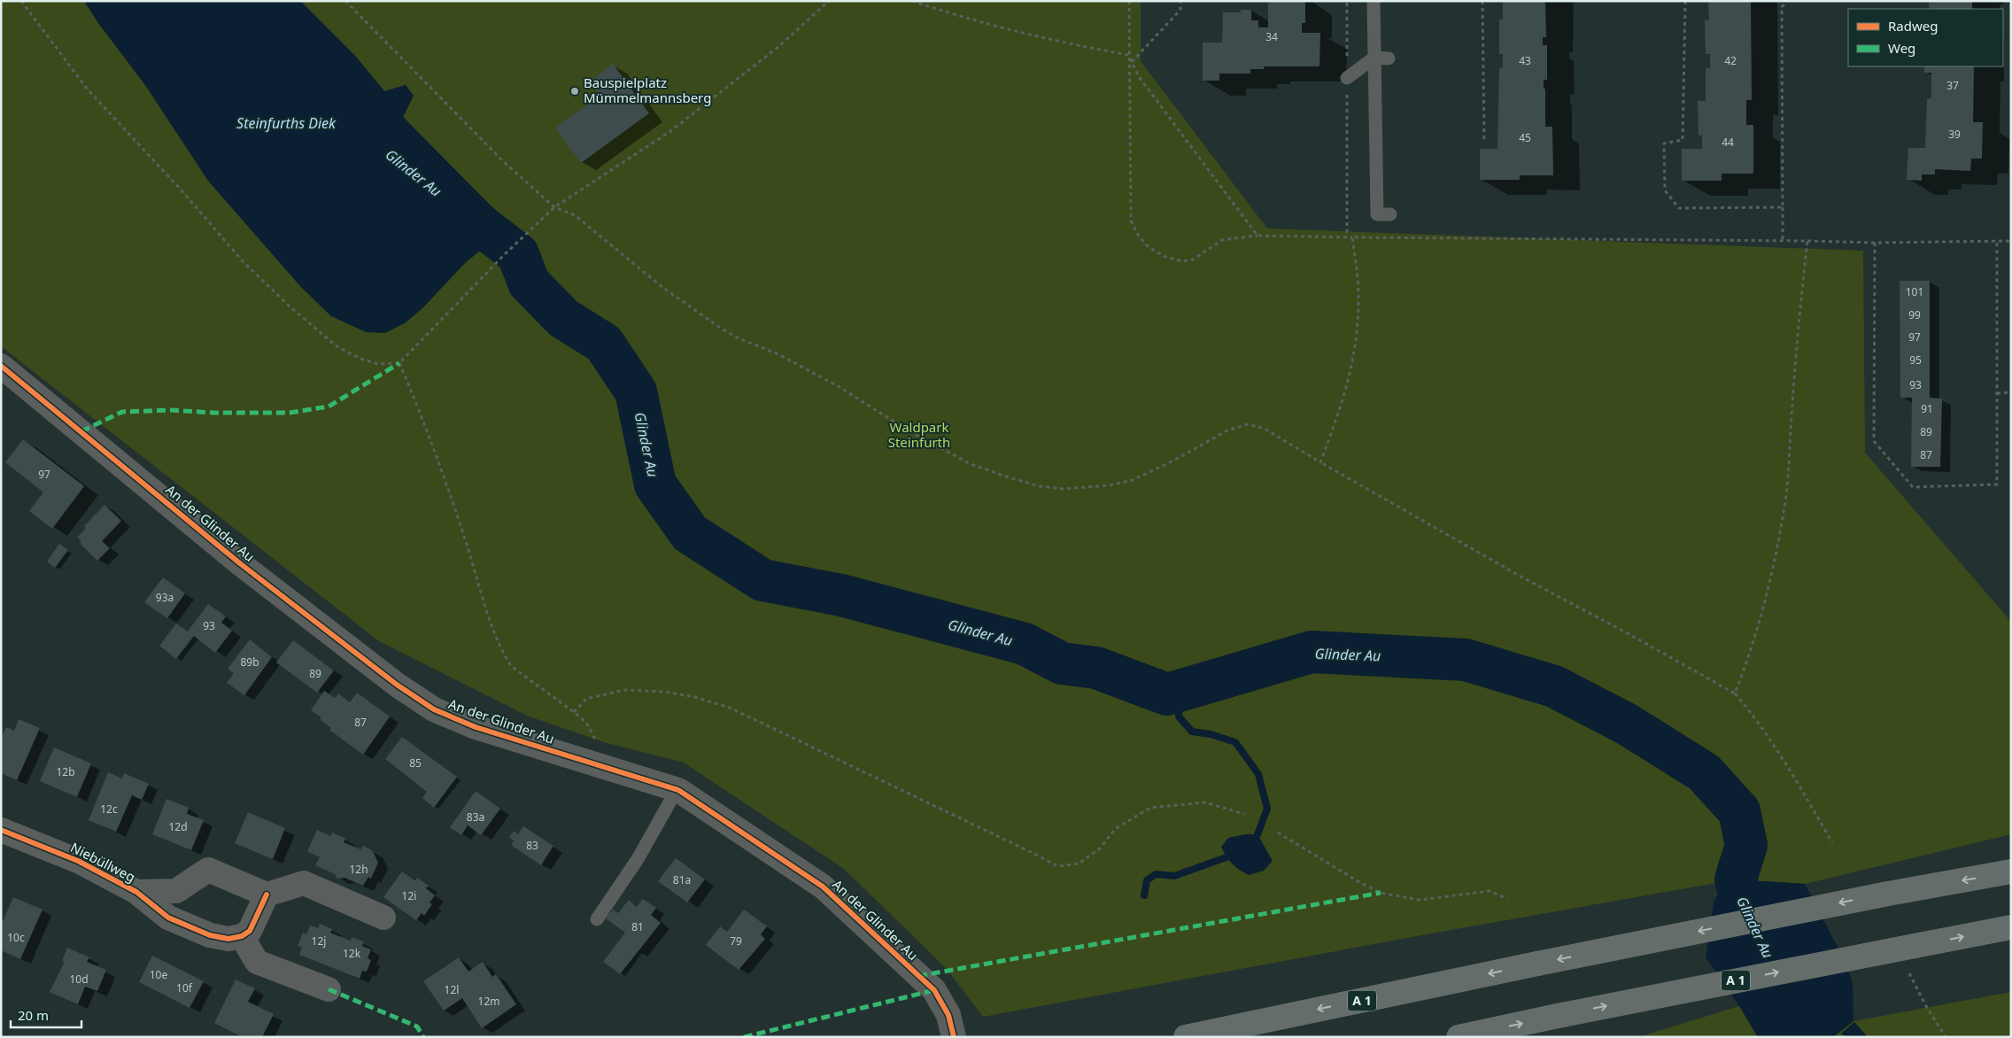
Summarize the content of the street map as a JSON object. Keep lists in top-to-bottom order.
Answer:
{
  "streets": {
    "highway": ["A 1"],
    "street": ["An der Glinder Au", "Niebüllweg"]
  },
  "water": ["Steinfurths Diek", "Glinder Au"],
  "parks": ["Waldpark Steinfurth"],
  "places": ["Bauspielplatz Mümmelmannsberg"],
  "house_numbers": [
    "34",
    "43",
    "42",
    "37",
    "39",
    "45",
    "44",
    "101",
    "99",
    "97",
    "95",
    "93",
    "91",
    "89",
    "87",
    "97",
    "93a",
    "93",
    "89b",
    "89",
    "87",
    "85",
    "12b",
    "12c",
    "83a",
    "12d",
    "83",
    "12h",
    "81a",
    "12i",
    "81",
    "10c",
    "12j",
    "79",
    "12k",
    "10e",
    "10d",
    "10f",
    "12l",
    "12m"
  ],
  "legend": ["Radweg", "Weg"],
  "scale_bar": "20 m"
}
